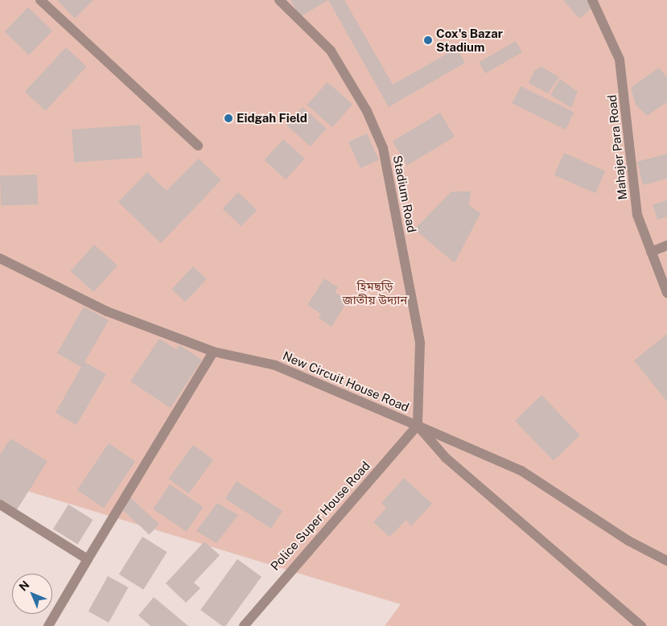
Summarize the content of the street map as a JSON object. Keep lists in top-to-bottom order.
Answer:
{
  "streets": {
    "street": [
      "Mahajer Para Road",
      "Stadium Road",
      "New Circuit House Road",
      "Police Super House Road"
    ]
  },
  "crossings": [
    ["Stadium Road", "New Circuit House Road"],
    ["Stadium Road", "Police Super House Road"],
    ["New Circuit House Road", "Police Super House Road"]
  ],
  "parks": ["হিমছড়ি জাতীয় উদ্যান"],
  "places": ["Cox's Bazar Stadium", "Eidgah Field"],
  "north": "top left"
}
